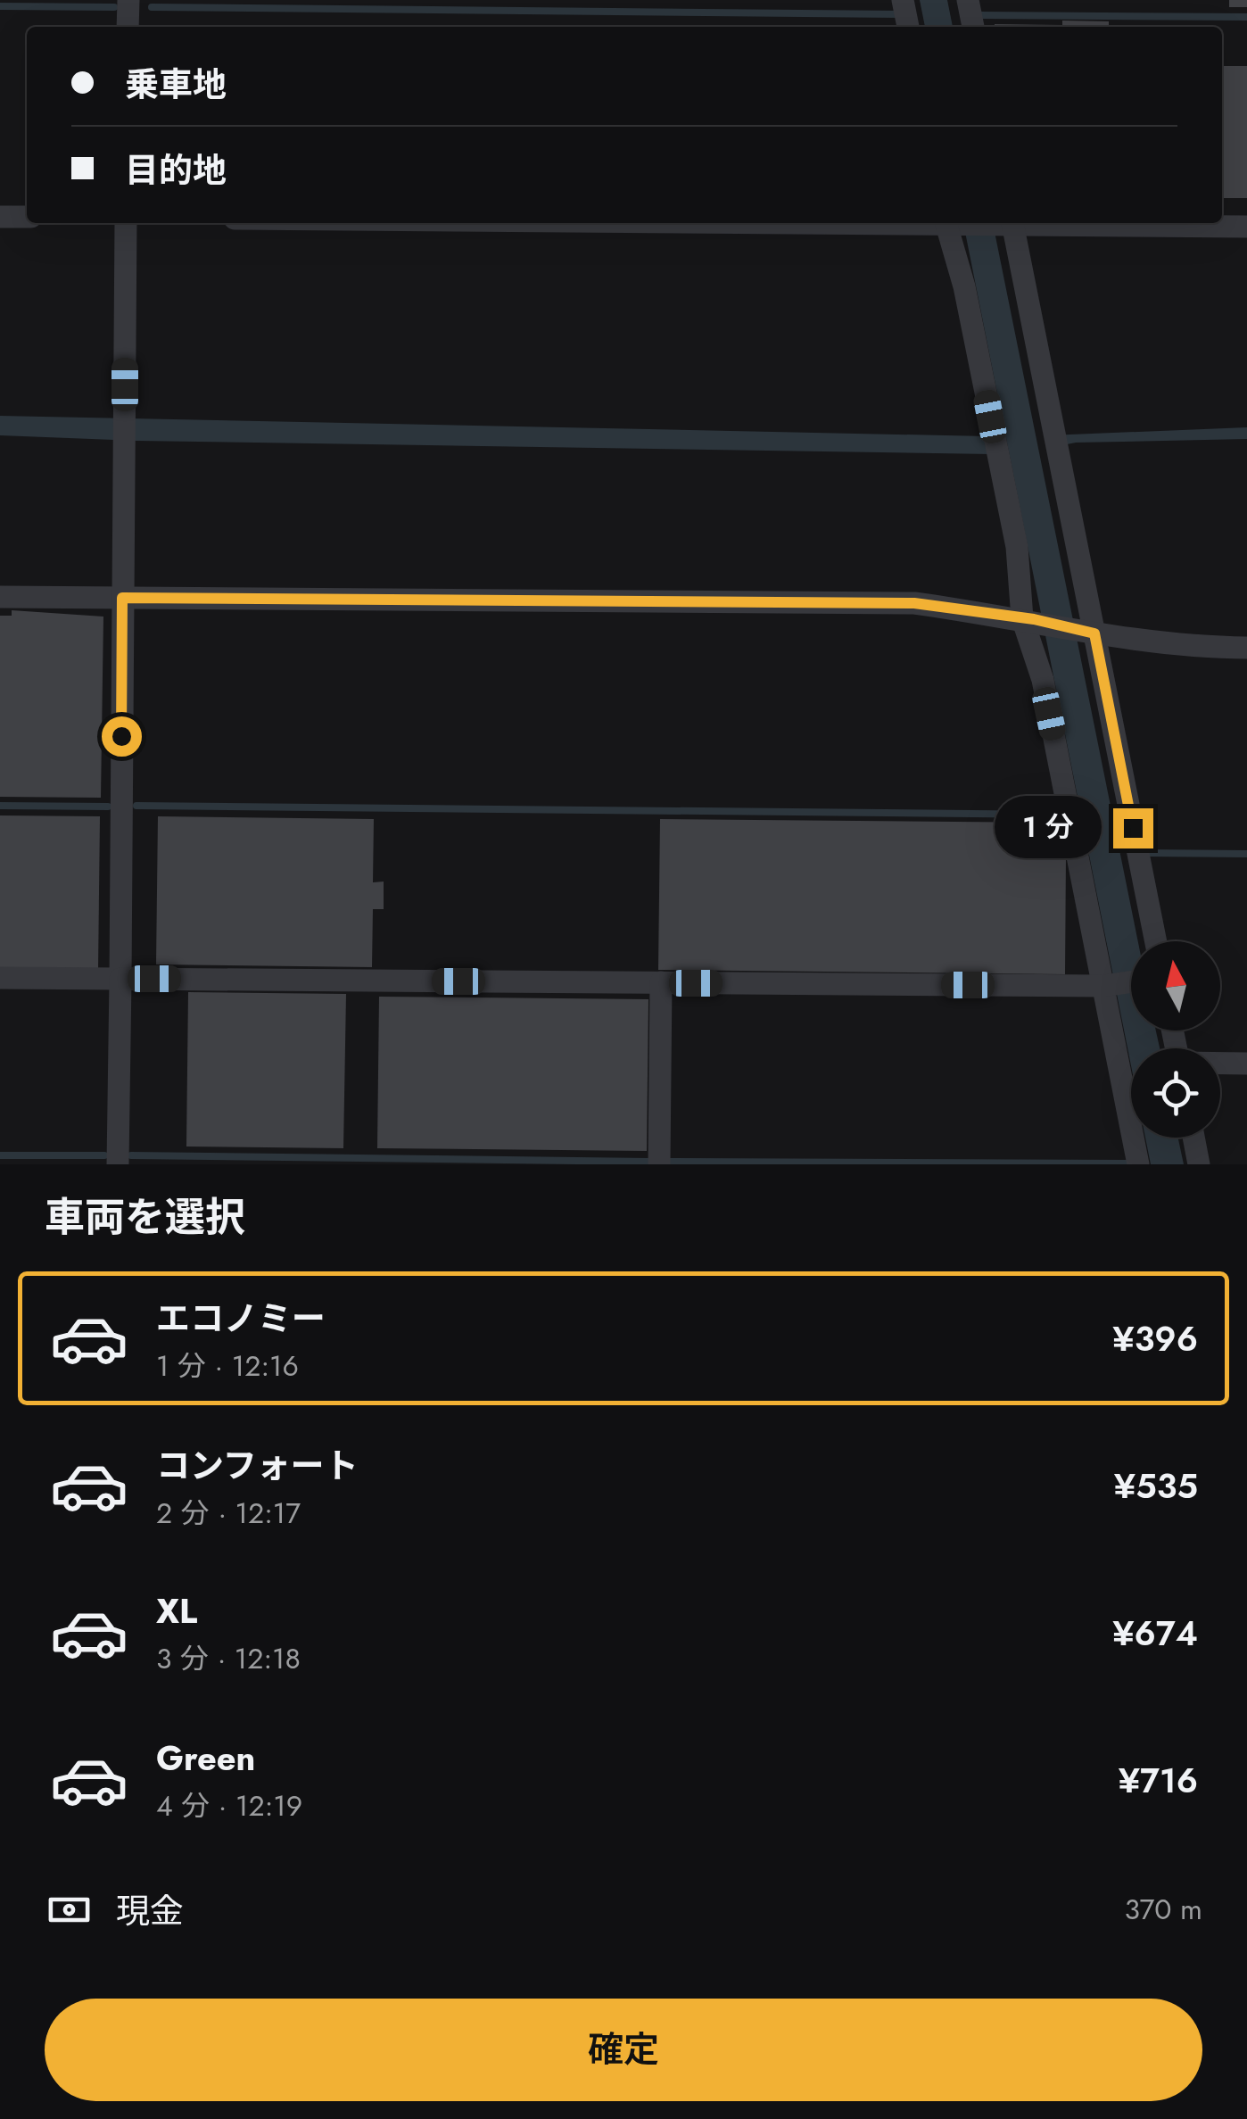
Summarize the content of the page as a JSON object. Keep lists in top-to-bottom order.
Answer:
{
  "north": "top",
  "page": {
    "banner": ["乗車地", "目的地"],
    "bubble": "1 分",
    "heading": "車両を選択",
    "list": [
      {
        "name": "エコノミー",
        "note": "1 分 · 12:16",
        "value": "¥396"
      },
      {
        "name": "コンフォート",
        "note": "2 分 · 12:17",
        "value": "¥535"
      },
      {
        "name": "XL",
        "note": "3 分 · 12:18",
        "value": "¥674"
      },
      {
        "name": "Green",
        "note": "4 分 · 12:19",
        "value": "¥716"
      }
    ],
    "pay": ["現金", "370 m"],
    "buttons": "確定"
  }
}
